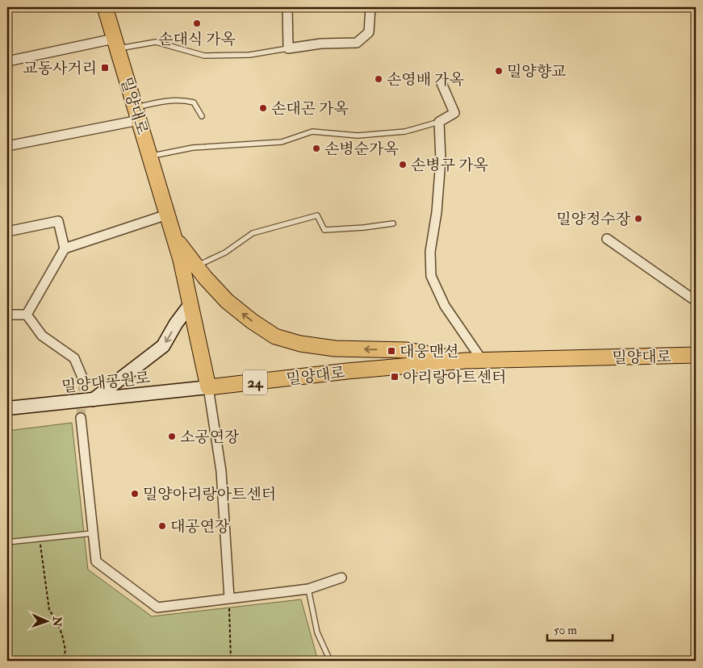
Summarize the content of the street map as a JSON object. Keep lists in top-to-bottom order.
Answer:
{
  "streets": {
    "main road": ["밀양대로", "밀양대공원로", "24"]
  },
  "crossings": [
    ["밀양대로", "밀양대공원로"]
  ],
  "places": {
    "other": [
      "손대식 가옥",
      "밀양향교",
      "손영배 가옥",
      "손대곤 가옥",
      "손병순가옥",
      "손병구 가옥",
      "밀양정수장",
      "소공연장",
      "밀양아리랑아트센터",
      "대공연장"
    ],
    "transit": ["교동사거리", "대웅맨션", "아리랑아트센터"]
  },
  "scale_bar": "50 m",
  "north": "right"
}
